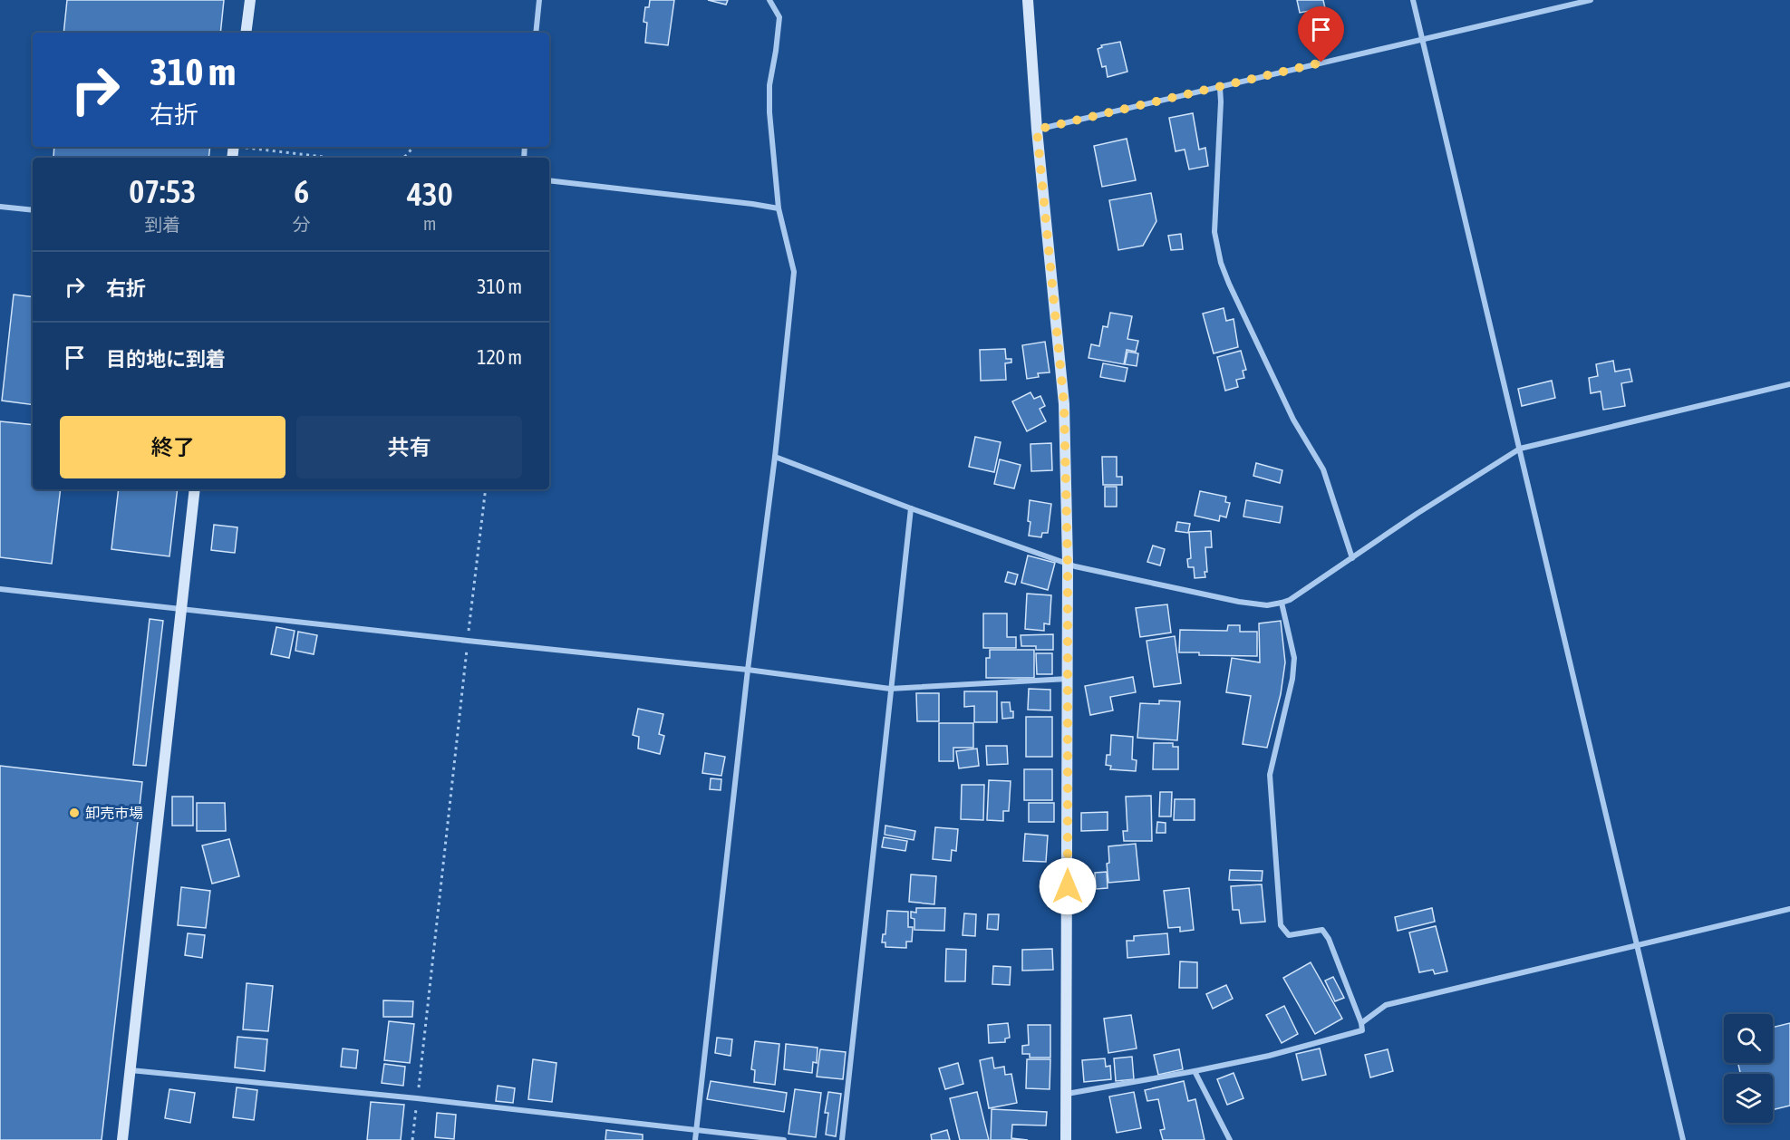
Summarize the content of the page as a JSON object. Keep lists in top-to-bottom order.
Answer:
{
  "places": ["卸売市場"],
  "page": {
    "turn": ["310 m", "右折"],
    "eta": [
      "07:53",
      "到着",
      "6",
      "分",
      "430",
      "m"
    ],
    "list": [
      {
        "name": "右折",
        "value": "310 m"
      },
      {
        "name": "目的地に到着",
        "value": "120 m"
      }
    ],
    "buttons": ["終了", "共有"]
  }
}
